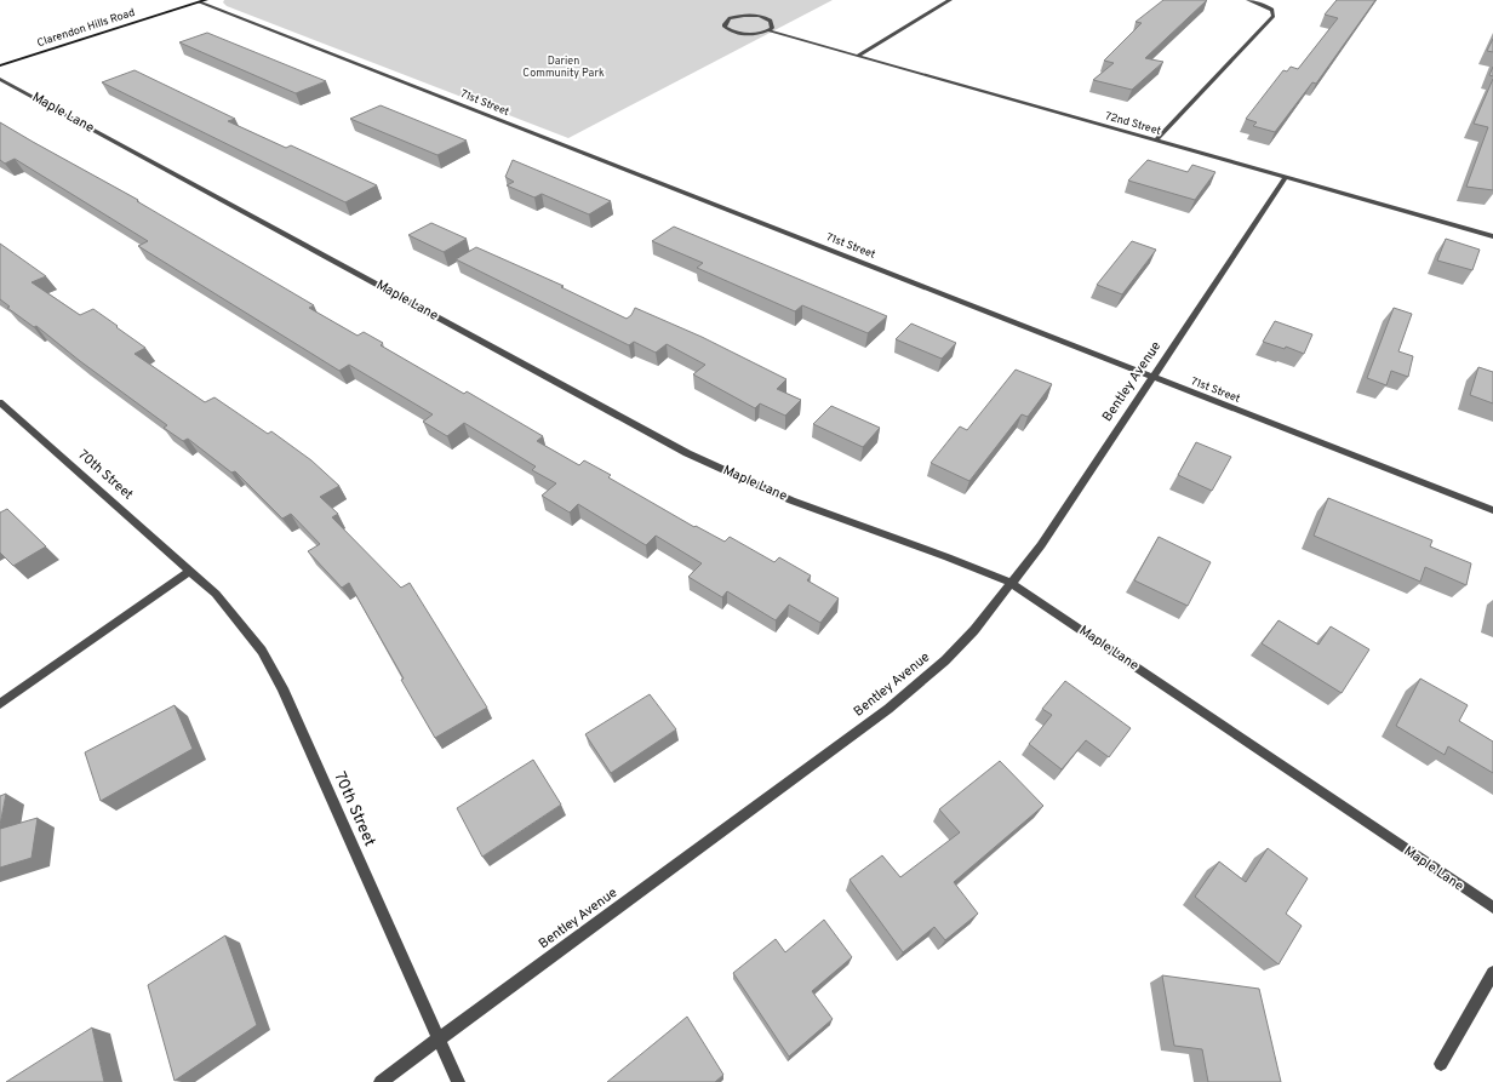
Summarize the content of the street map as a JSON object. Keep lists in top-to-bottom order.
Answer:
{
  "streets": {
    "street": [
      "Clarendon Hills Road",
      "71st Street",
      "Maple Lane",
      "72nd Street",
      "Bentley Avenue",
      "70th Street"
    ]
  },
  "crossings": [
    ["Clarendon Hills Road", "71st Street"],
    ["71st Street", "Bentley Avenue"],
    ["Maple Lane", "Bentley Avenue"],
    ["72nd Street", "Bentley Avenue"],
    ["Bentley Avenue", "70th Street"]
  ],
  "parks": ["Darien Community Park"]
}
